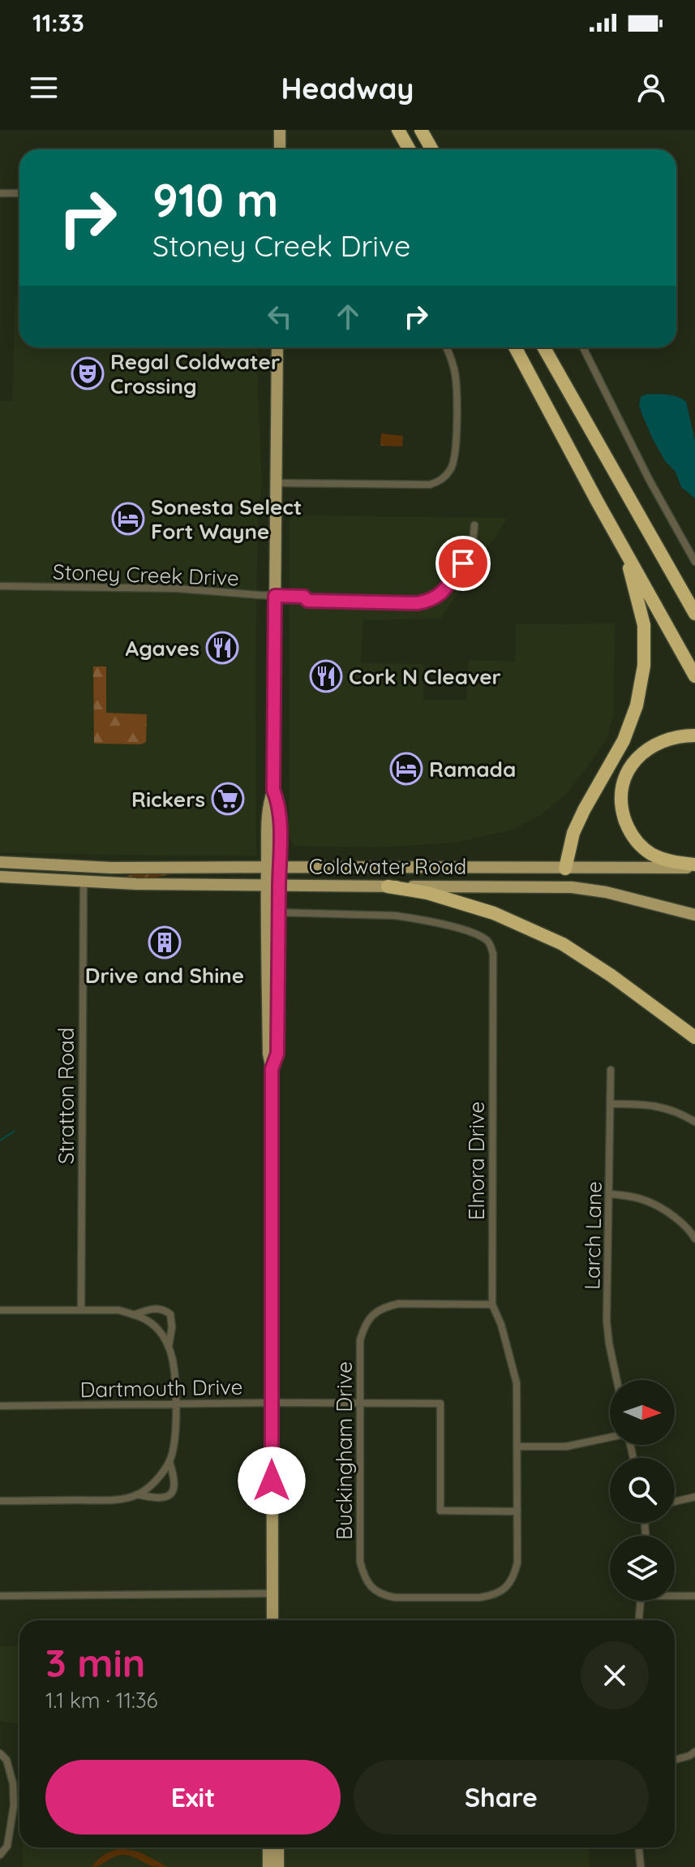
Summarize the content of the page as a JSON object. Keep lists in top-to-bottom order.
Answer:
{
  "streets": {
    "main road": ["Coldwater Road"],
    "street": [
      "Stoney Creek Drive",
      "Stratton Road",
      "Elnora Drive",
      "Larch Lane",
      "Dartmouth Drive",
      "Buckingham Drive"
    ]
  },
  "crossings": [
    ["Coldwater Road", "Stratton Road"],
    ["Elnora Drive", "Dartmouth Drive"],
    ["Elnora Drive", "Buckingham Drive"],
    ["Dartmouth Drive", "Buckingham Drive"]
  ],
  "places": {
    "theatre": ["Regal Coldwater Crossing"],
    "hotel": ["Sonesta Select Fort Wayne", "Ramada"],
    "restaurant": ["Agaves", "Cork N Cleaver"],
    "supermarket": ["Rickers"],
    "building": ["Drive and Shine"]
  },
  "north": "right",
  "page": {
    "status": "11:33",
    "header": "Headway",
    "turn": ["910 m", "Stoney Creek Drive"],
    "heading": ["3 min", "1.1 km · 11:36"],
    "buttons": ["Exit", "Share"]
  }
}
